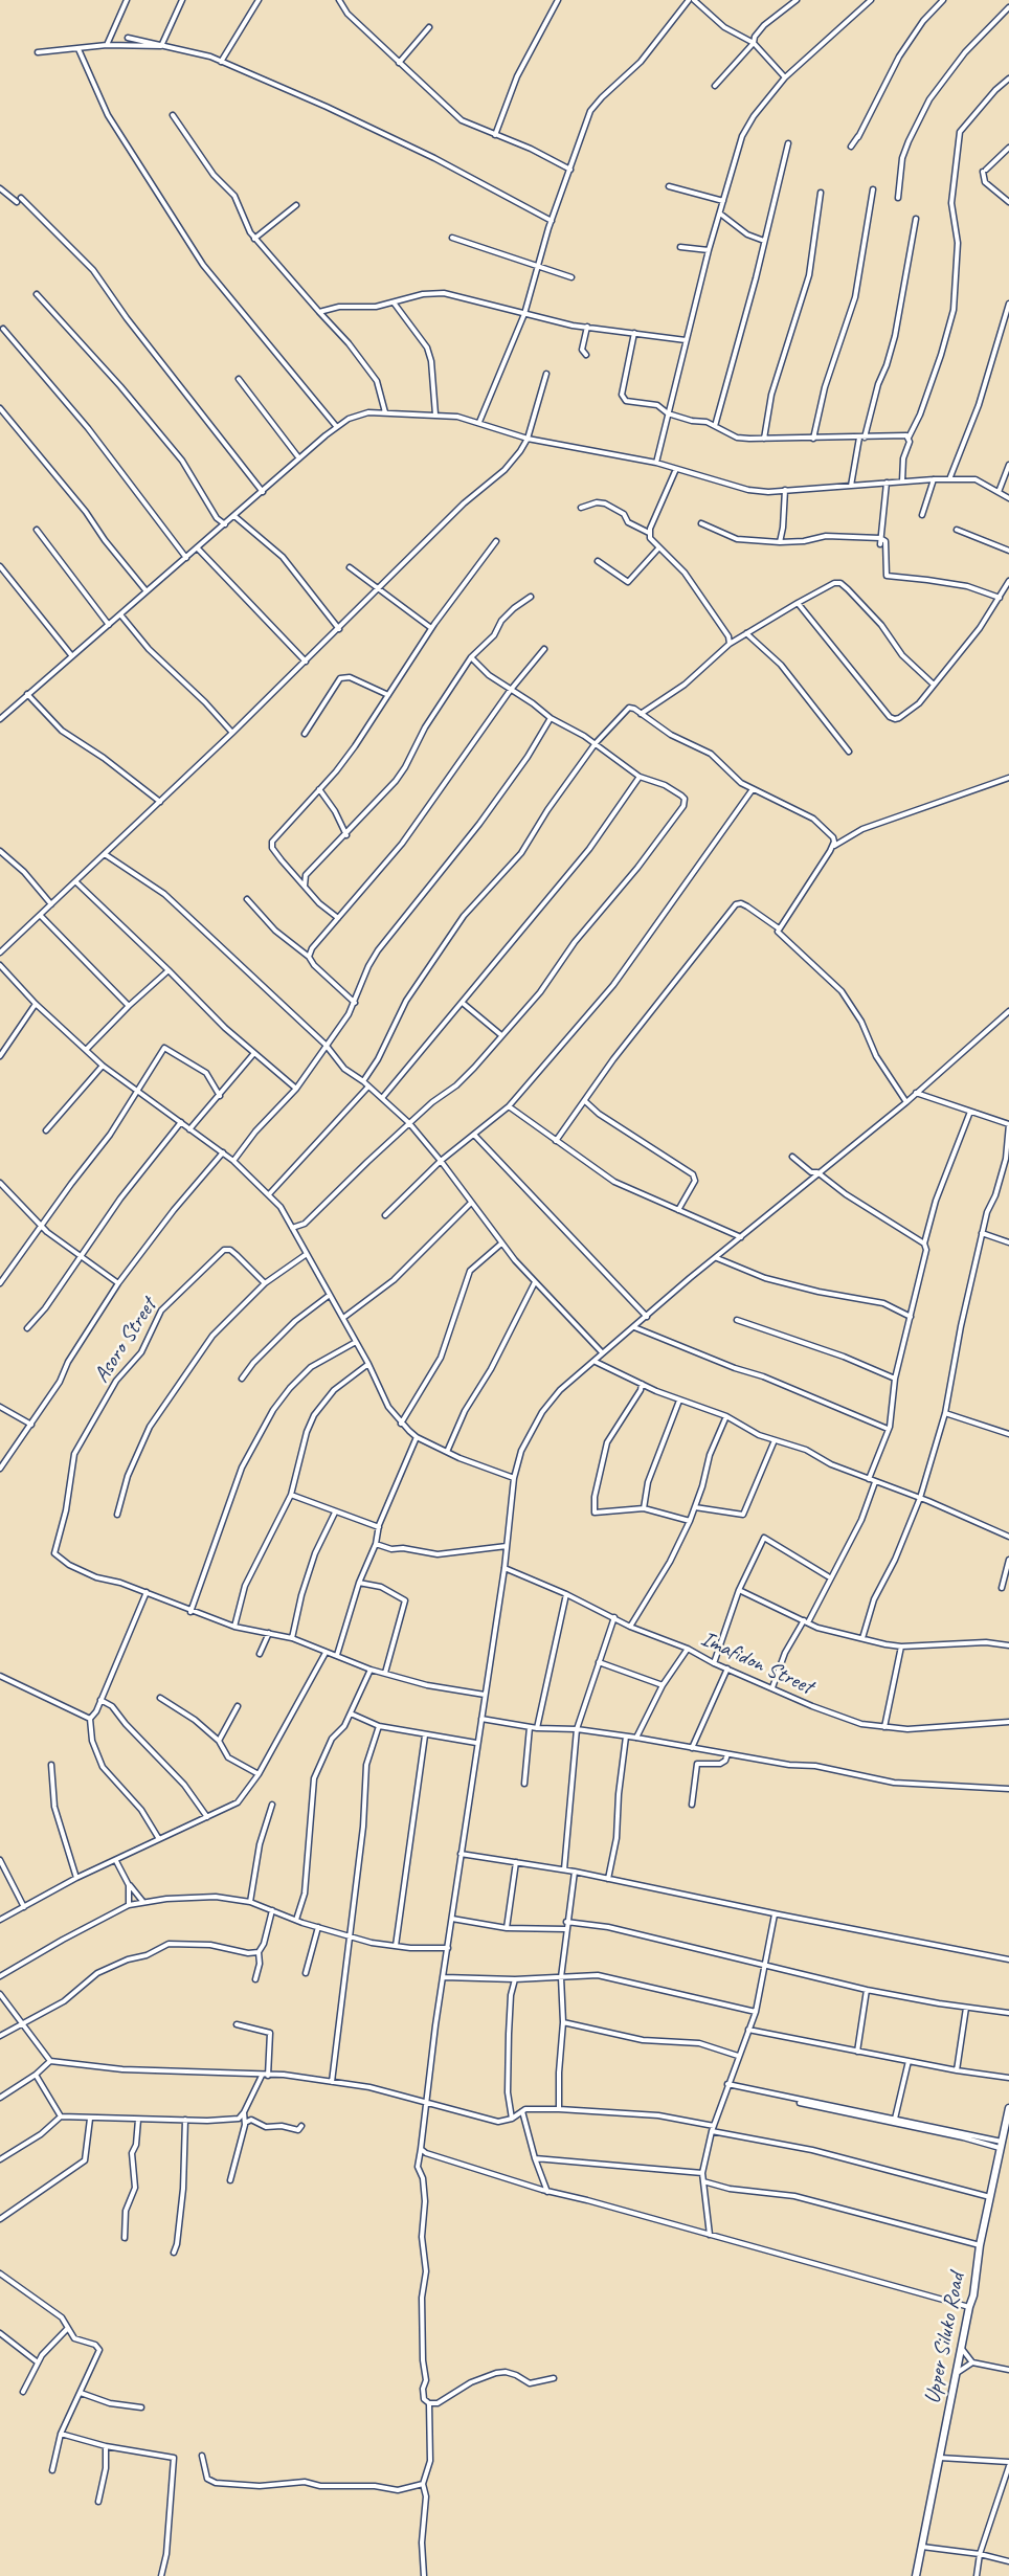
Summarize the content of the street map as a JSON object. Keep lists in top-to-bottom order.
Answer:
{
  "streets": {
    "main road": ["Upper Siluko Road"],
    "street": ["Asoro Street", "Imafidon Street"]
  }
}
